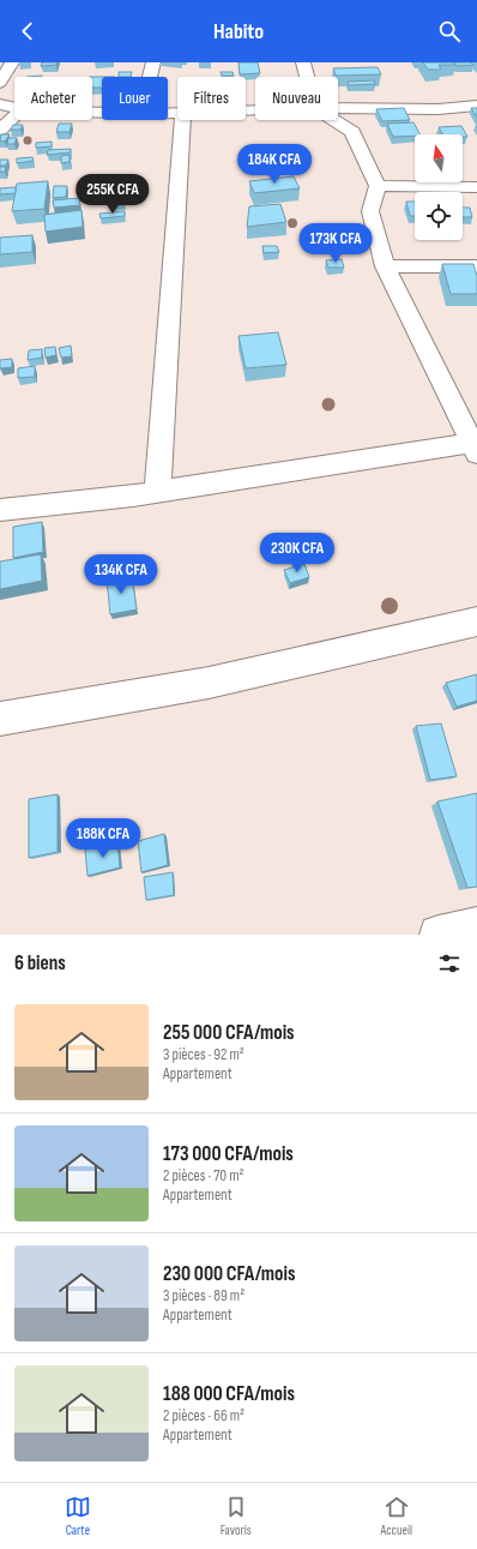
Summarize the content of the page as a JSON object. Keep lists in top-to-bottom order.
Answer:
{
  "north": "top",
  "page": {
    "header": "Habito",
    "chip": [
      "Acheter",
      "Louer",
      "Filtres",
      "Nouveau"
    ],
    "price": [
      "184K CFA",
      "255K CFA",
      "173K CFA",
      "230K CFA",
      "134K CFA",
      "188K CFA"
    ],
    "heading": "6 biens",
    "list": [
      {
        "name": "255 000 CFA/mois",
        "note": "3 pièces · 92 m² · Appartement"
      },
      {
        "name": "173 000 CFA/mois",
        "note": "2 pièces · 70 m² · Appartement"
      },
      {
        "name": "230 000 CFA/mois",
        "note": "3 pièces · 89 m² · Appartement"
      },
      {
        "name": "188 000 CFA/mois",
        "note": "2 pièces · 66 m² · Appartement"
      }
    ],
    "tabs": ["Carte", "Favoris", "Accueil"]
  }
}
